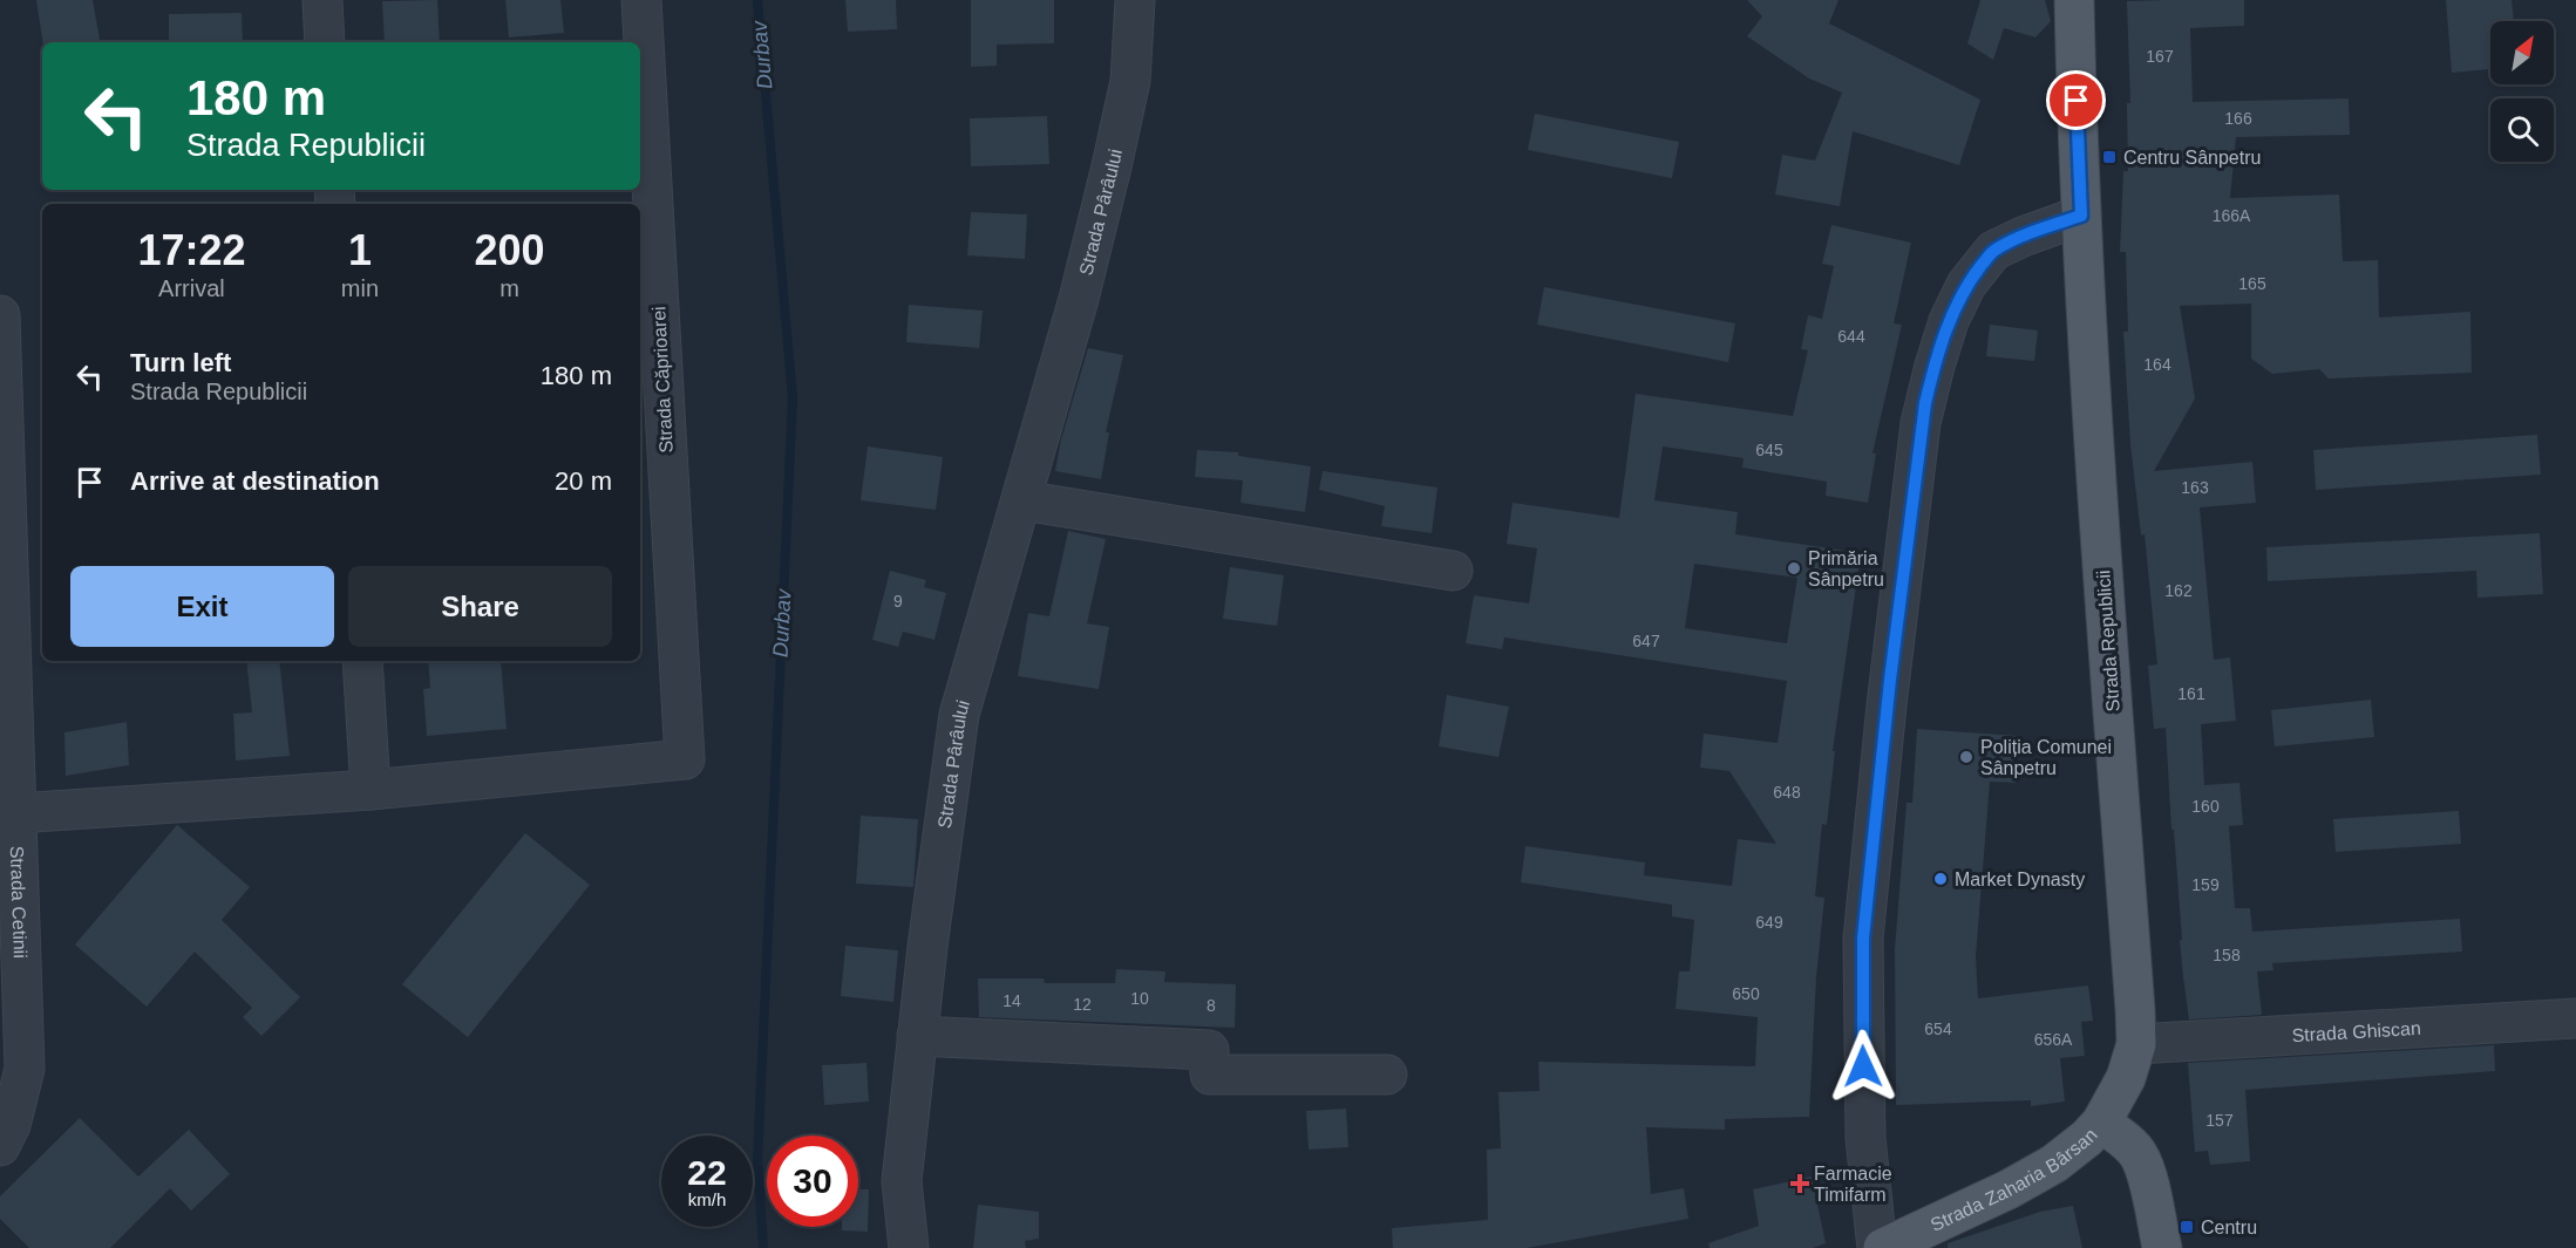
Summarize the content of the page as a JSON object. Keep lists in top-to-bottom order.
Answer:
{
  "streets": {
    "main road": ["Strada Republicii", "Strada Zaharia Bârsan"],
    "street": [
      "Strada Pârâului",
      "Strada Căprioarei",
      "Strada Cetinii",
      "Strada Ghiscan"
    ]
  },
  "crossings": [
    ["Strada Republicii", "Strada Ghiscan"],
    ["Strada Republicii", "Strada Zaharia Bârsan"]
  ],
  "water": ["Durbav"],
  "places": {
    "transit": ["Centru Sânpetru", "Centru"],
    "other": ["Primăria Sânpetru", "Poliția Comunei Sânpetru", "Market Dynasty"],
    "health": ["Farmacie Timifarm"]
  },
  "house_numbers": [
    "167",
    "166",
    "166A",
    "165",
    "644",
    "164",
    "645",
    "163",
    "162",
    "9",
    "647",
    "161",
    "648",
    "160",
    "159",
    "649",
    "158",
    "650",
    "10",
    "14",
    "12",
    "8",
    "654",
    "656A",
    "157"
  ],
  "north": "top right",
  "page": {
    "turn": ["180 m", "Strada Republicii"],
    "eta": [
      "17:22",
      "Arrival",
      "1",
      "min",
      "200",
      "m"
    ],
    "list": [
      {
        "name": "Turn left",
        "note": "Strada Republicii",
        "value": "180 m"
      },
      {
        "name": "Arrive at destination",
        "value": "20 m"
      }
    ],
    "buttons": ["Exit", "Share"],
    "speed": "22 km/h",
    "limit": "30"
  }
}
